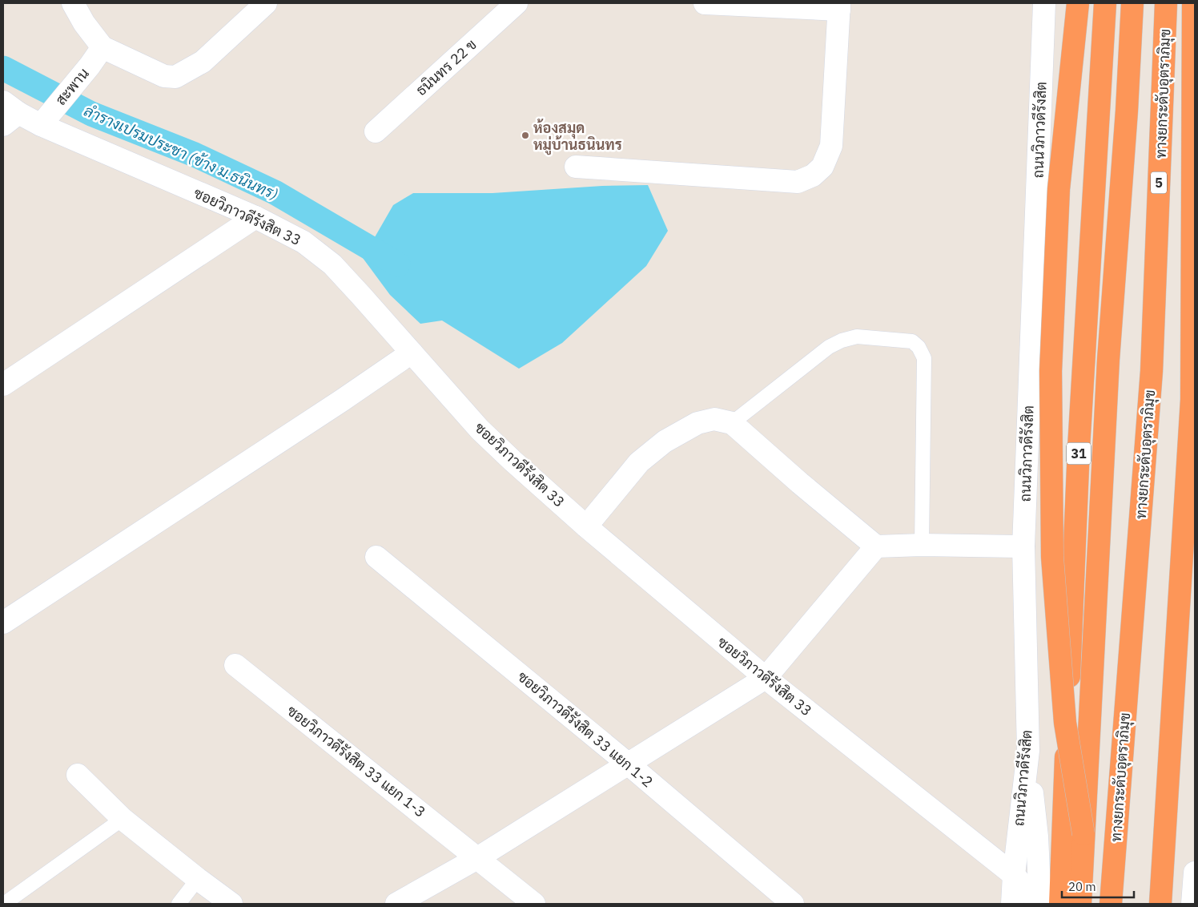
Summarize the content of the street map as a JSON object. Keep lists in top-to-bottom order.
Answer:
{
  "streets": {
    "highway": ["ทางยกระดับอุตราภิมุข", "5", "31"],
    "street": [
      "ธนินทร 22 ข",
      "สะพาน",
      "ถนนวิภาวดีรังสิต",
      "ซอยวิภาวดีรังสิต 33",
      "ซอยวิภาวดีรังสิต 33 แยก 1-2",
      "ซอยวิภาวดีรังสิต 33 แยก 1-3"
    ]
  },
  "crossings": [
    ["สะพาน", "ซอยวิภาวดีรังสิต 33"],
    ["ถนนวิภาวดีรังสิต", "ซอยวิภาวดีรังสิต 33"]
  ],
  "water": ["ลำรางเปรมประชา (ข้าง ม.ธนินทร)"],
  "places": ["ห้องสมุด หมู่บ้านธนินทร"],
  "scale_bar": "20 m"
}
